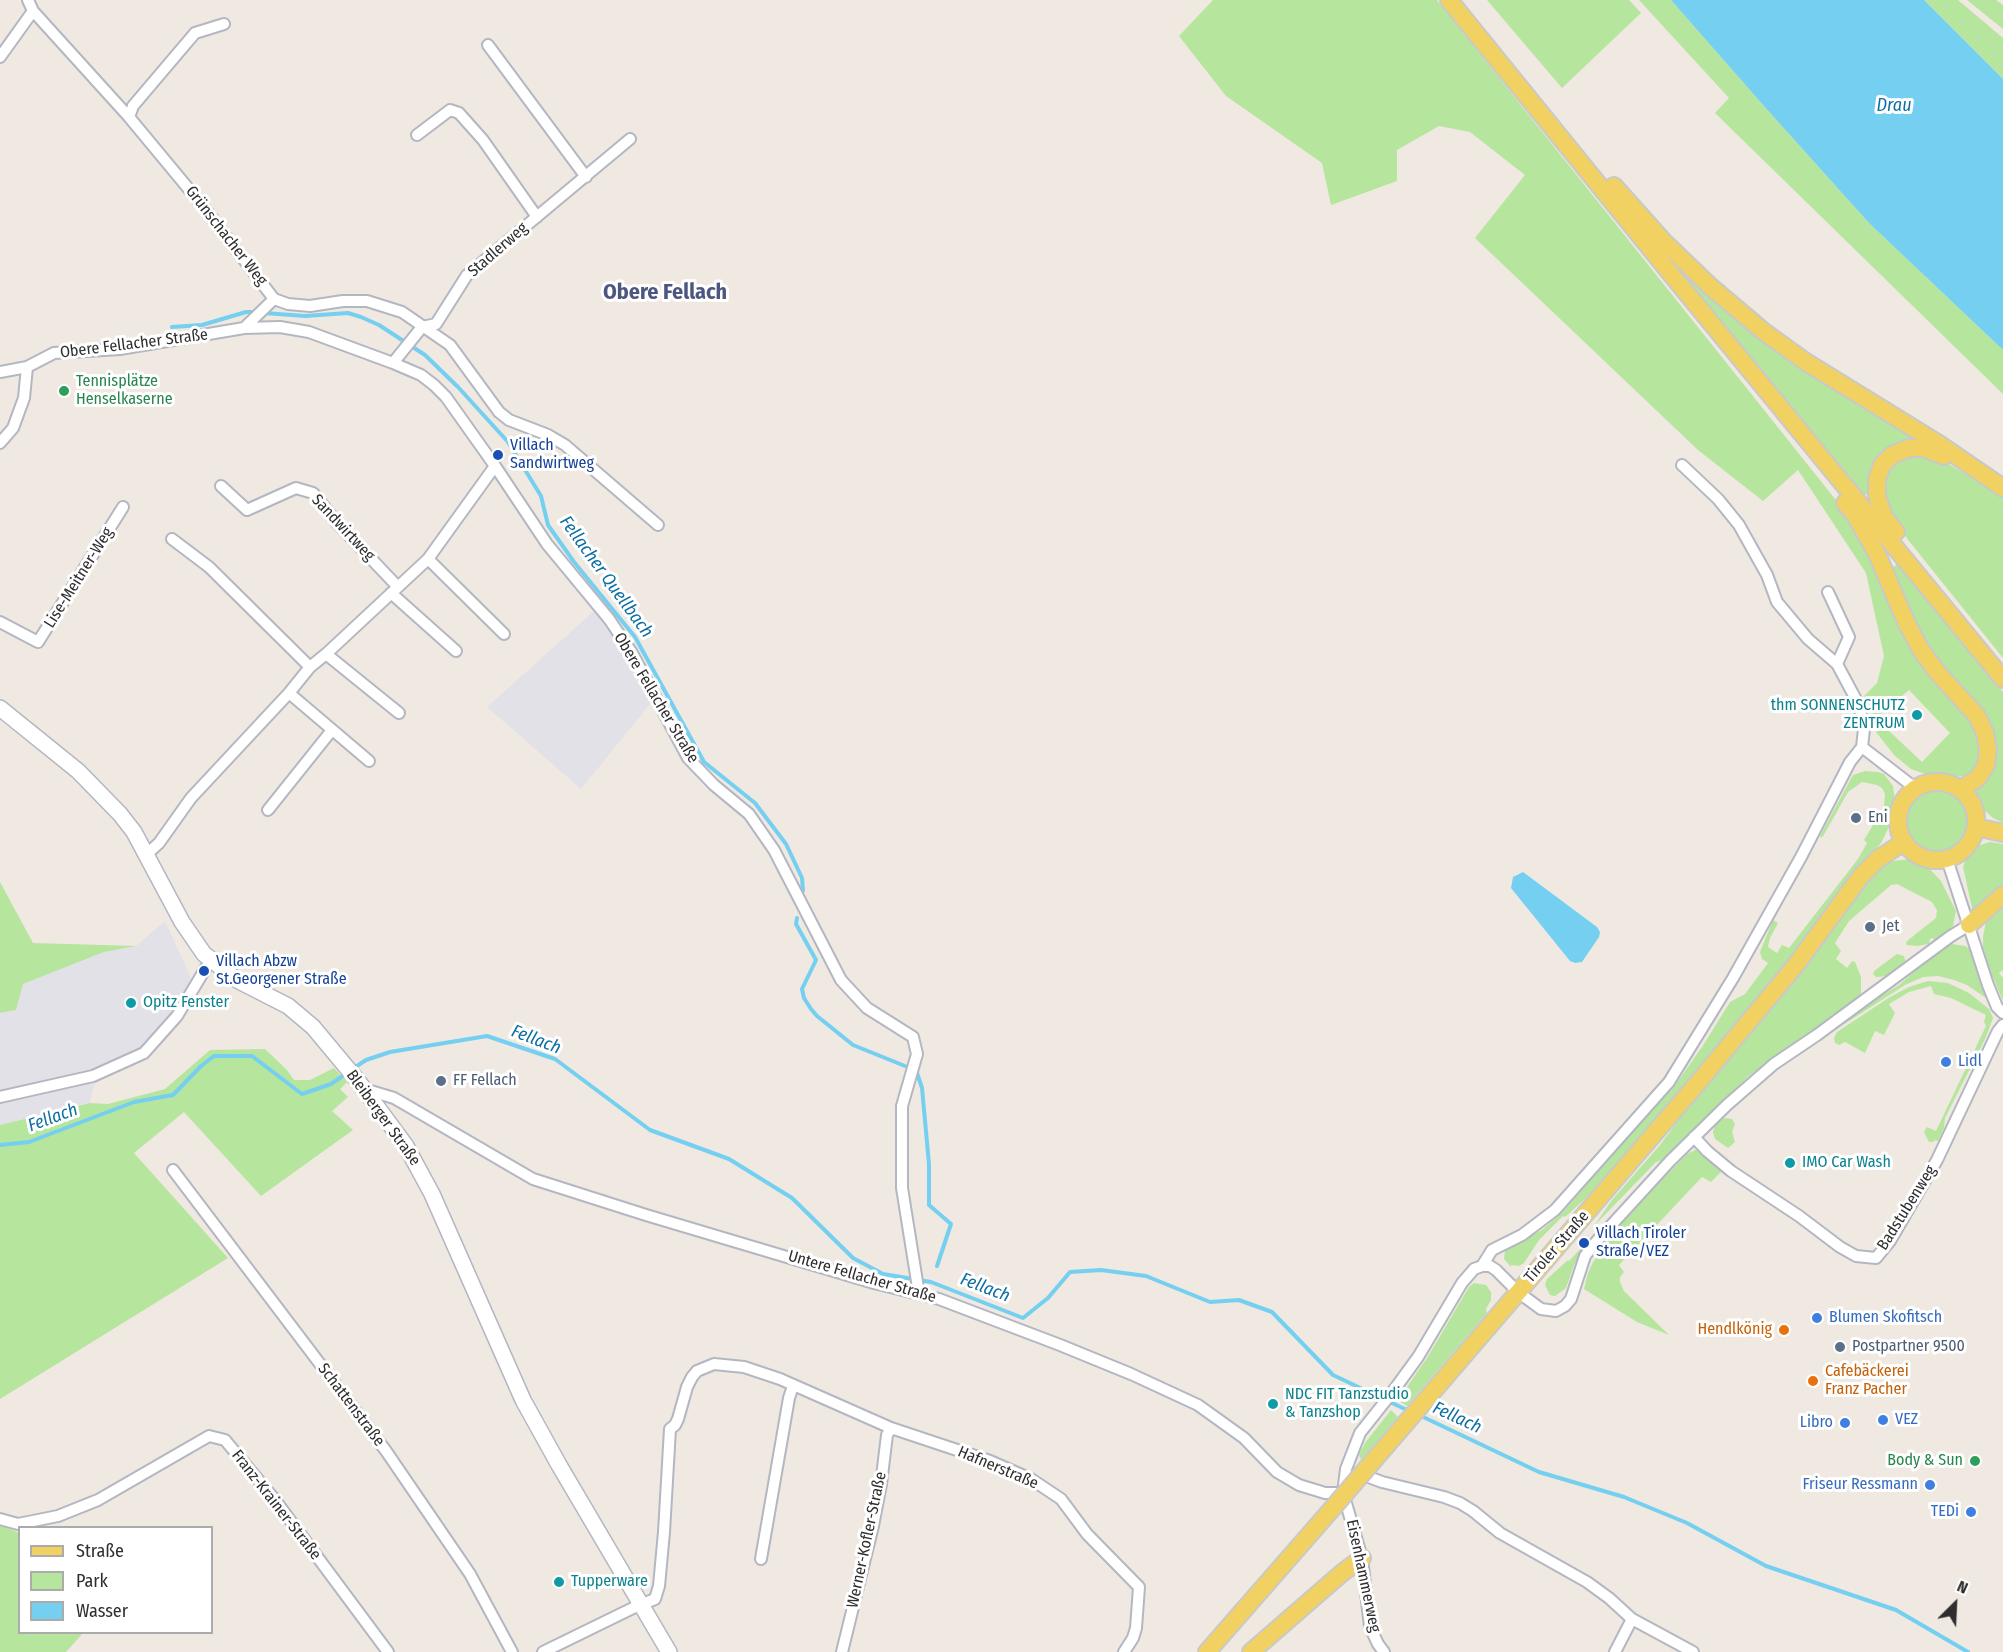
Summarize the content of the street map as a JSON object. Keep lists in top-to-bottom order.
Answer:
{
  "streets": {
    "main road": ["Bleiberger Straße", "Tiroler Straße"],
    "street": [
      "Grünschacher Weg",
      "Stadlerweg",
      "Obere Fellacher Straße",
      "Sandwirtweg",
      "Lise-Meitner-Weg",
      "Badstubenweg",
      "Untere Fellacher Straße",
      "Schattenstraße",
      "Hafnerstraße",
      "Franz-Krainer-Straße",
      "Werner-Kofler-Straße",
      "Eisenhammerweg"
    ]
  },
  "crossings": [
    ["Grünschacher Weg", "Stadlerweg"],
    ["Stadlerweg", "Obere Fellacher Straße"],
    ["Obere Fellacher Straße", "Untere Fellacher Straße"],
    ["Bleiberger Straße", "Untere Fellacher Straße"],
    ["Bleiberger Straße", "Hafnerstraße"],
    ["Untere Fellacher Straße", "Eisenhammerweg"],
    ["Hafnerstraße", "Werner-Kofler-Straße"]
  ],
  "districts": ["Obere Fellach"],
  "water": ["Drau", "Fellacher Quellbach", "Fellach"],
  "places": [
    "Tennisplätze Henselkaserne",
    "Villach Sandwirtweg",
    "thm SONNENSCHUTZ ZENTRUM",
    "Eni",
    "Jet",
    "Villach Abzw St.Georgener Straße",
    "Opitz Fenster",
    "Lidl",
    "FF Fellach",
    "IMO Car Wash",
    "Villach Tiroler Straße/VEZ",
    "Blumen Skofitsch",
    "Hendlkönig",
    "Postpartner 9500",
    "Cafebäckerei Franz Pacher",
    "NDC FIT Tanzstudio & Tanzshop",
    "VEZ",
    "Libro",
    "Body & Sun",
    "Friseur Ressmann",
    "TEDi",
    "Tupperware"
  ],
  "legend": ["Straße", "Park", "Wasser"],
  "north": "top right"
}
